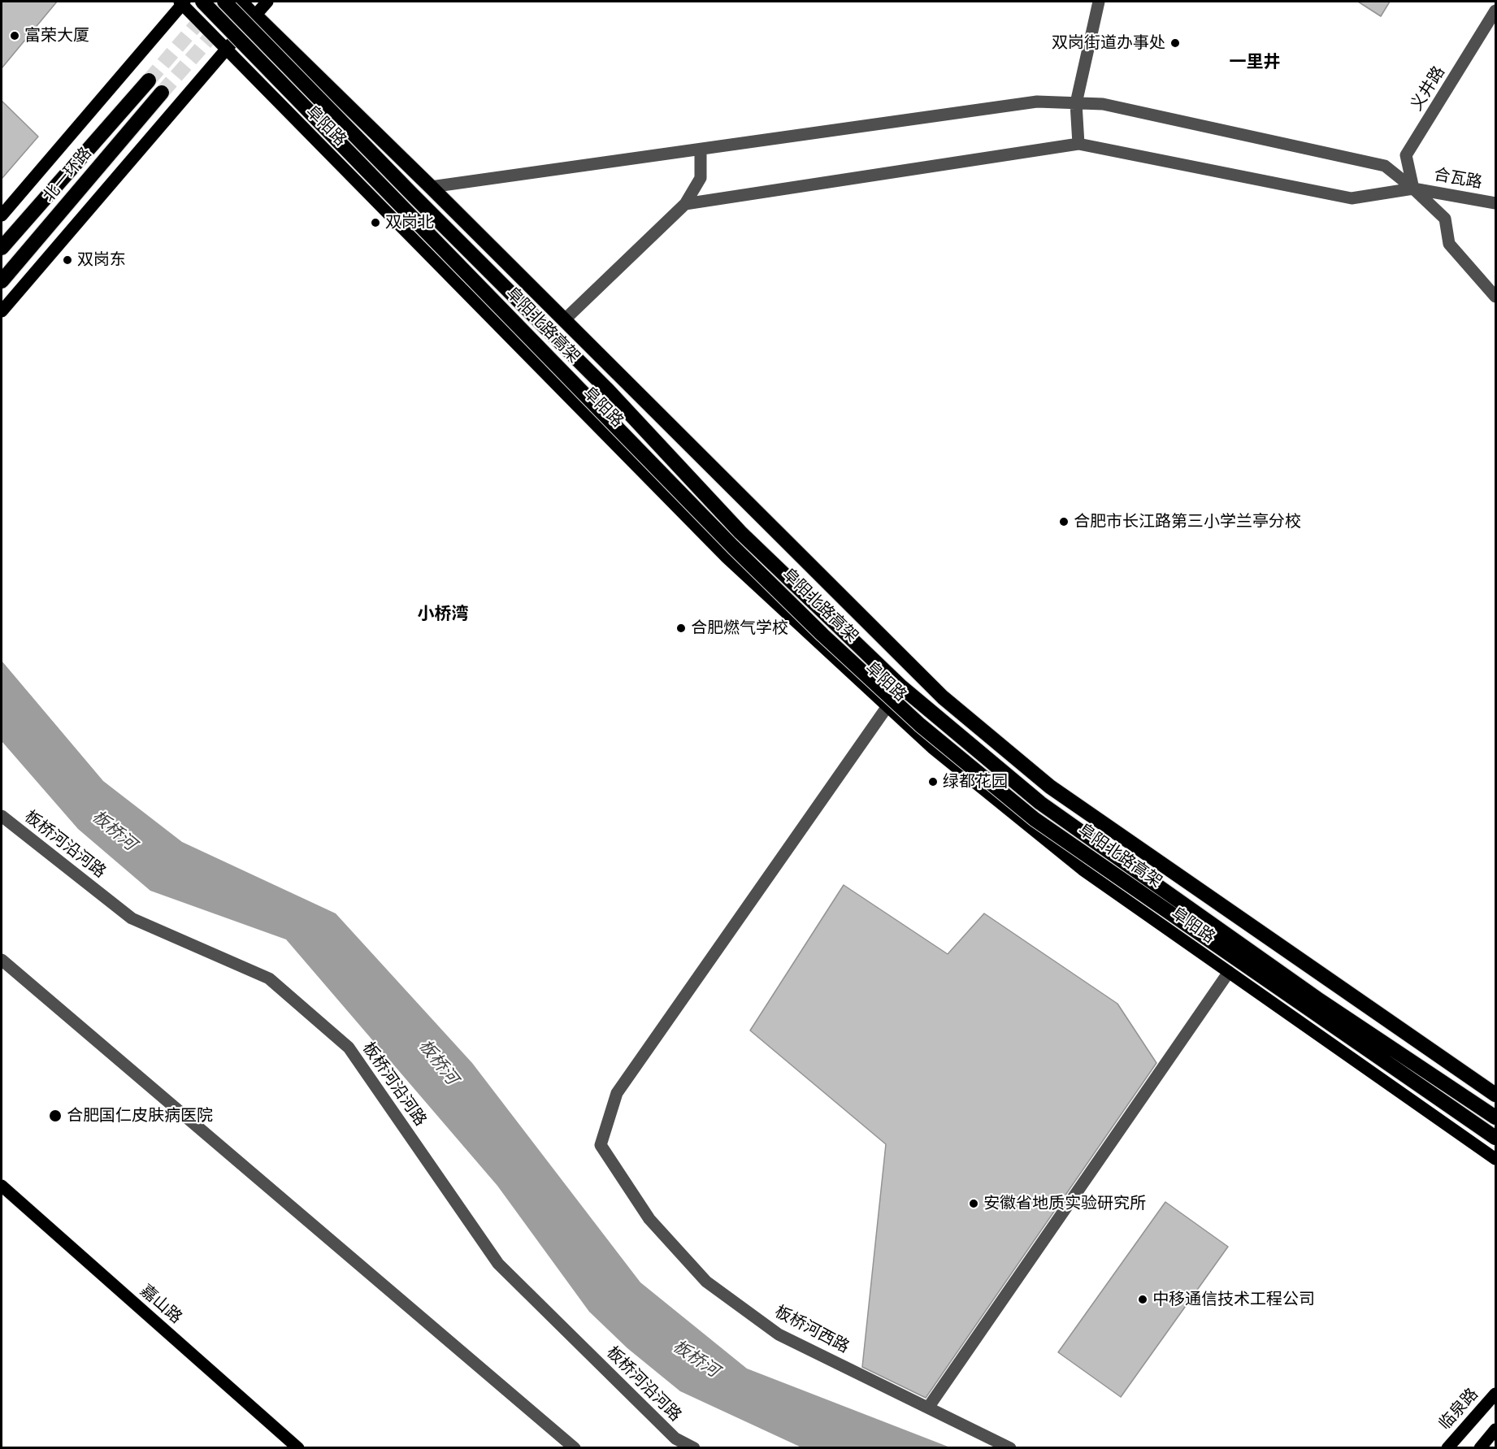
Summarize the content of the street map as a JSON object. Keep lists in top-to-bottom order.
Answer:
{
  "streets": {
    "highway": ["北一环路", "阜阳北路高架"],
    "main road": ["阜阳路", "嘉山路", "临泉路"],
    "street": [
      "义井路",
      "合瓦路",
      "板桥河沿河路",
      "板桥河西路"
    ]
  },
  "crossings": [
    ["义井路", "合瓦路"],
    ["阜阳路", "板桥河西路"]
  ],
  "districts": ["一里井", "小桥湾"],
  "water": ["板桥河"],
  "places": [
    "富荣大厦",
    "双岗街道办事处",
    "双岗北",
    "双岗东",
    "合肥市长江路第三小学兰亭分校",
    "合肥燃气学校",
    "绿都花园",
    "合肥国仁皮肤病医院",
    "安徽省地质实验研究所",
    "中移通信技术工程公司"
  ]
}
